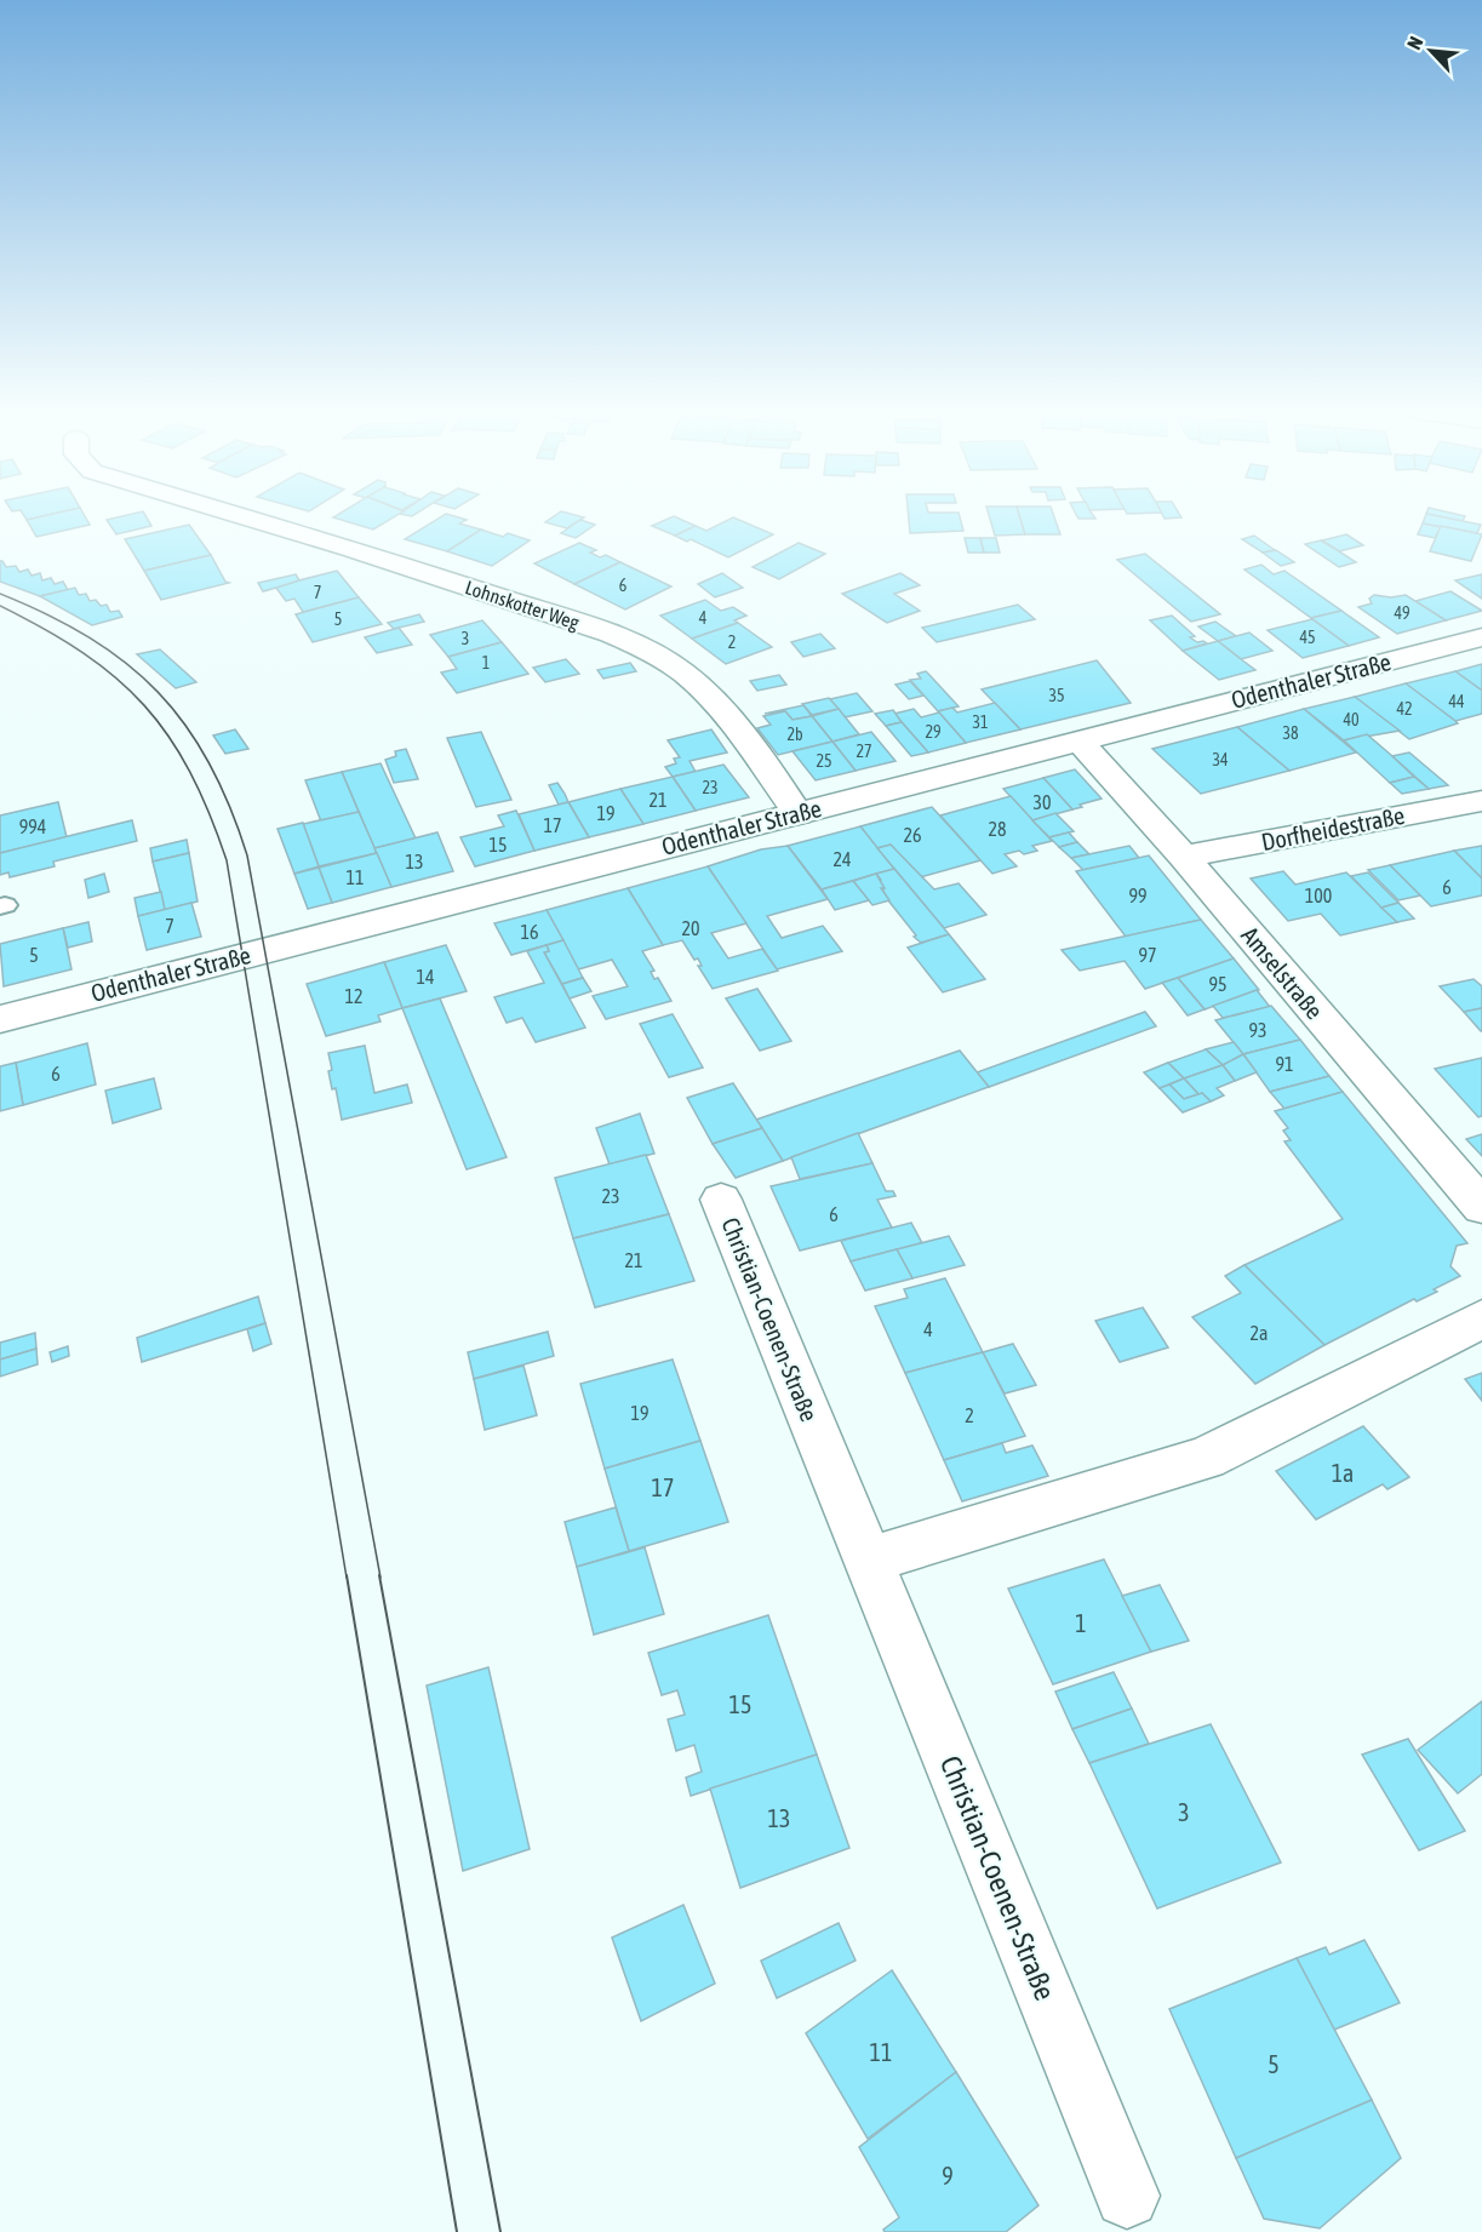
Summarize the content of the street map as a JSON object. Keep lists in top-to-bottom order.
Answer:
{
  "streets": {
    "street": [
      "Lohnskotter Weg",
      "Odenthaler Straße",
      "Dorfheidestraße",
      "Amselstraße",
      "Christian-Coenen-Straße"
    ]
  },
  "crossings": [
    ["Lohnskotter Weg", "Odenthaler Straße"],
    ["Odenthaler Straße", "Amselstraße"],
    ["Dorfheidestraße", "Amselstraße"]
  ],
  "house_numbers": [
    "6",
    "7",
    "49",
    "4",
    "5",
    "45",
    "3",
    "2",
    "1",
    "35",
    "44",
    "42",
    "40",
    "31",
    "29",
    "38",
    "2b",
    "27",
    "34",
    "25",
    "23",
    "21",
    "30",
    "19",
    "17",
    "994",
    "28",
    "26",
    "15",
    "24",
    "13",
    "11",
    "6",
    "99",
    "100",
    "7",
    "20",
    "16",
    "5",
    "97",
    "14",
    "95",
    "12",
    "93",
    "91",
    "6",
    "23",
    "6",
    "21",
    "4",
    "2a",
    "19",
    "2",
    "1a",
    "17",
    "1",
    "15",
    "3",
    "13",
    "11",
    "5",
    "9"
  ],
  "north": "top left"
}
